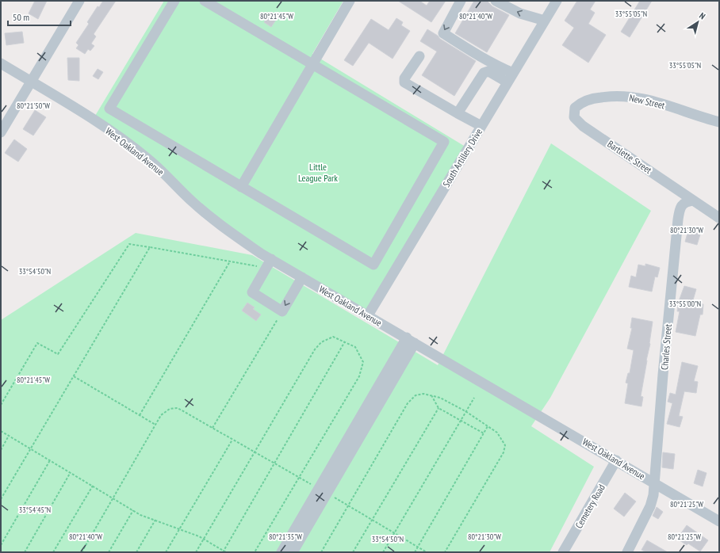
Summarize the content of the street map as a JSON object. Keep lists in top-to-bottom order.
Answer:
{
  "streets": {
    "street": [
      "New Street",
      "West Oakland Avenue",
      "Bartlette Street",
      "South Artillery Drive",
      "Charles Street",
      "Cemetery Road"
    ]
  },
  "crossings": [
    ["New Street", "Bartlette Street"],
    ["West Oakland Avenue", "South Artillery Drive"],
    ["West Oakland Avenue", "Charles Street"],
    ["West Oakland Avenue", "Cemetery Road"],
    ["Bartlette Street", "Charles Street"]
  ],
  "parks": ["Little League Park"],
  "scale_bar": "50 m",
  "north": "top right",
  "coordinates": [
    "33°55'05\"N",
    "80°21'45\"W",
    "80°21'40\"W",
    "80°21'50\"W",
    "80°21'30\"W",
    "33°54'50\"N",
    "33°55'00\"N",
    "80°21'25\"W",
    "33°54'45\"N",
    "80°21'35\"W"
  ]
}
